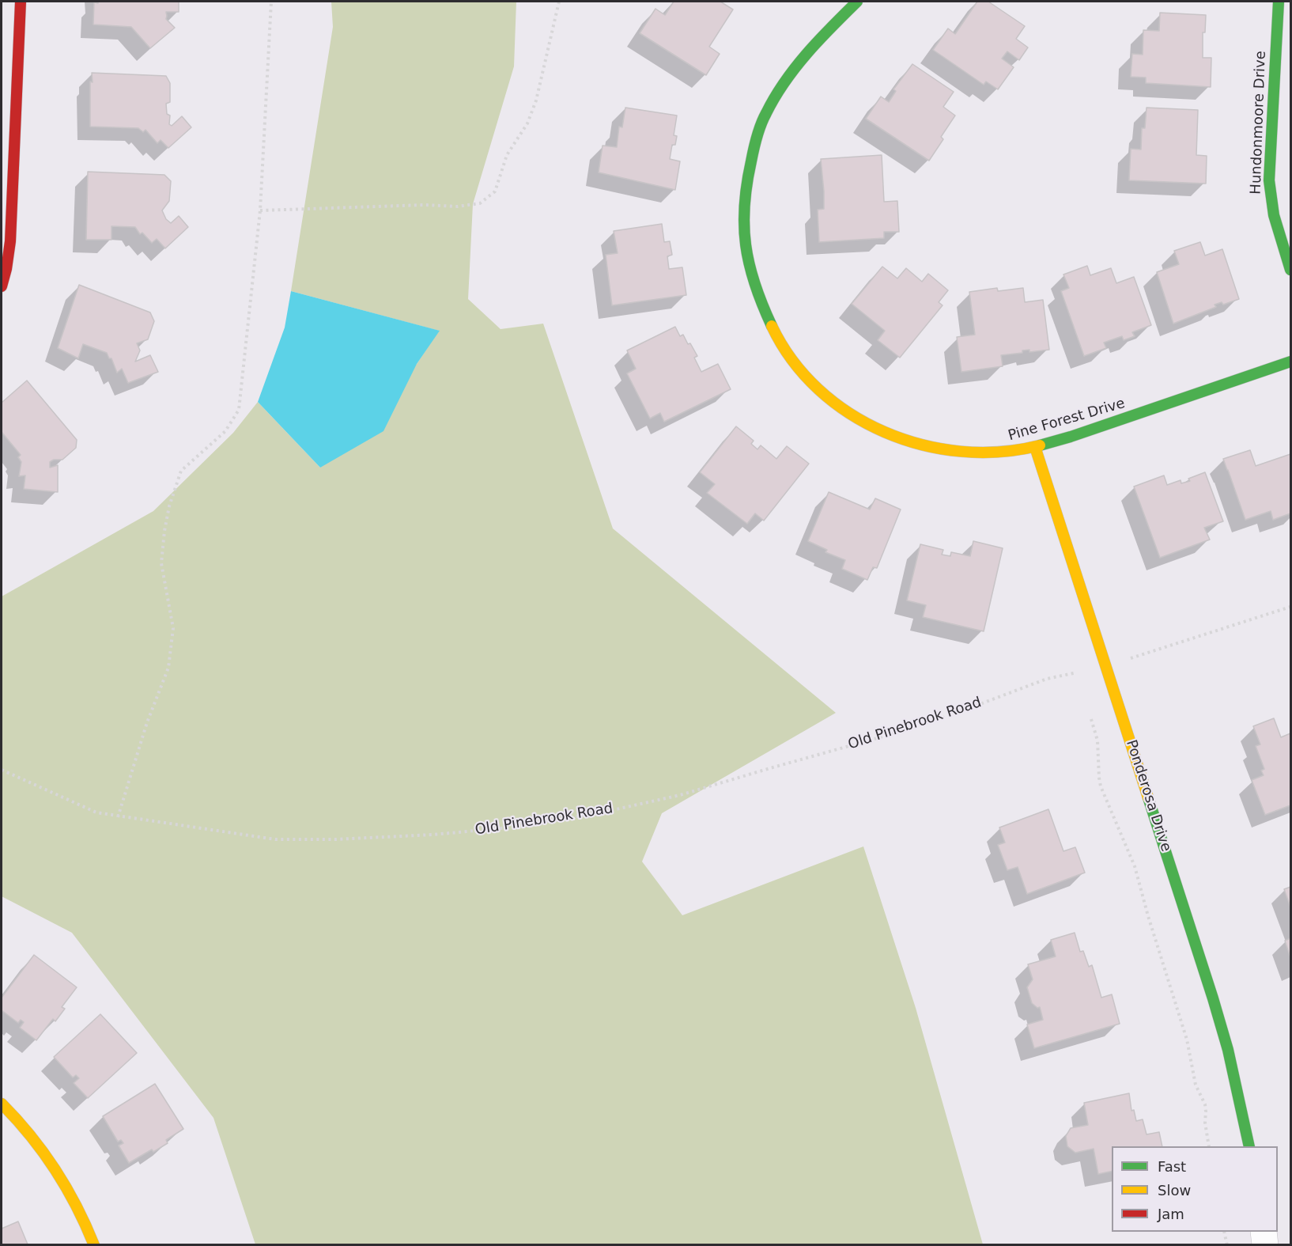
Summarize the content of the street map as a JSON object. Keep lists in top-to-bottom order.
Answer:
{
  "streets": {
    "street": ["Hundonmoore Drive", "Pine Forest Drive", "Ponderosa Drive"],
    "path": ["Old Pinebrook Road"]
  },
  "crossings": [
    ["Pine Forest Drive", "Ponderosa Drive"]
  ],
  "legend": ["Fast", "Slow", "Jam"]
}
